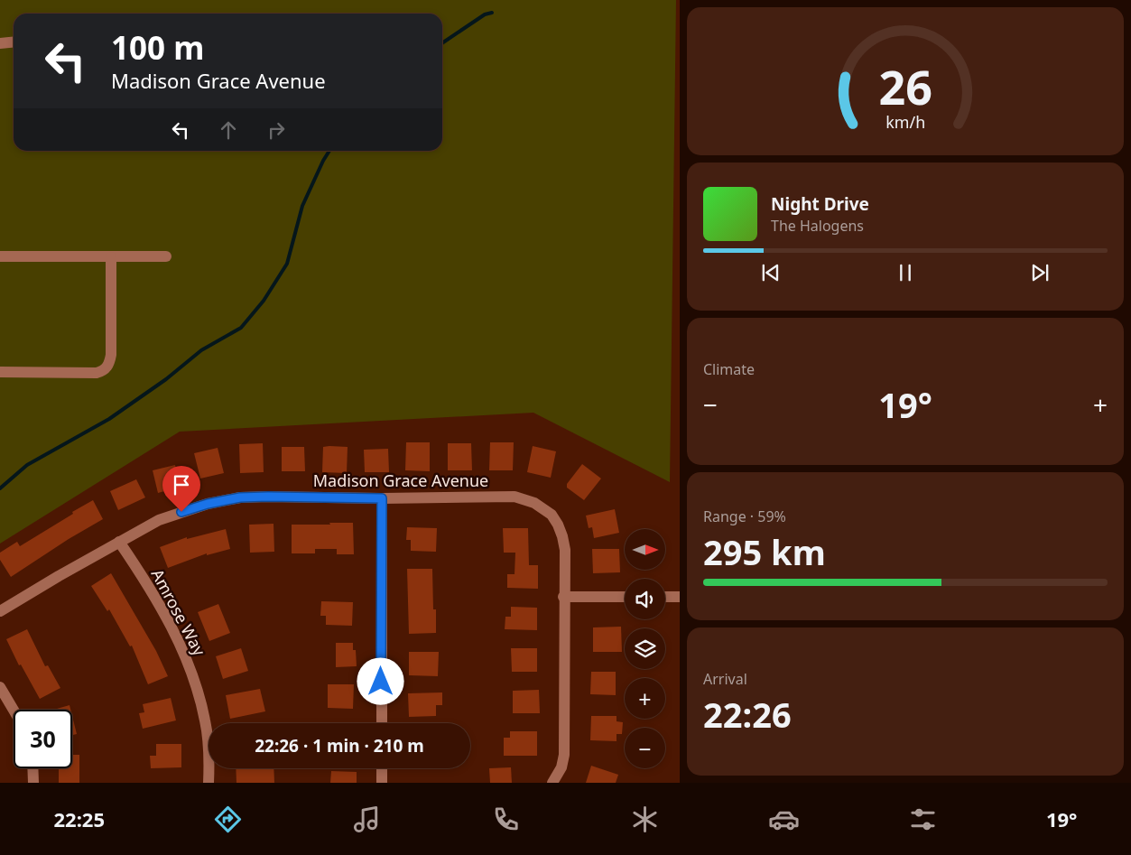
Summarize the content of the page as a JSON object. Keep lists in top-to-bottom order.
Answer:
{
  "streets": {
    "street": ["Madison Grace Avenue", "Amrose Way"]
  },
  "crossings": [
    ["Madison Grace Avenue", "Amrose Way"]
  ],
  "north": "right",
  "page": {
    "turn": ["100 m", "Madison Grace Avenue"],
    "song": ["Night Drive", "The Halogens"],
    "tile": [
      "Climate",
      ["Range · 59%", "295 km"],
      ["Arrival", "22:26"]
    ],
    "heat": ["−", "19°", "+"],
    "map_buttons": ["+", "−"],
    "limit": "30",
    "trip": "22:26 · 1 min · 210 m",
    "tabs": ["22:25", "19°"],
    "gauge": ["26", "km/h"]
  }
}
